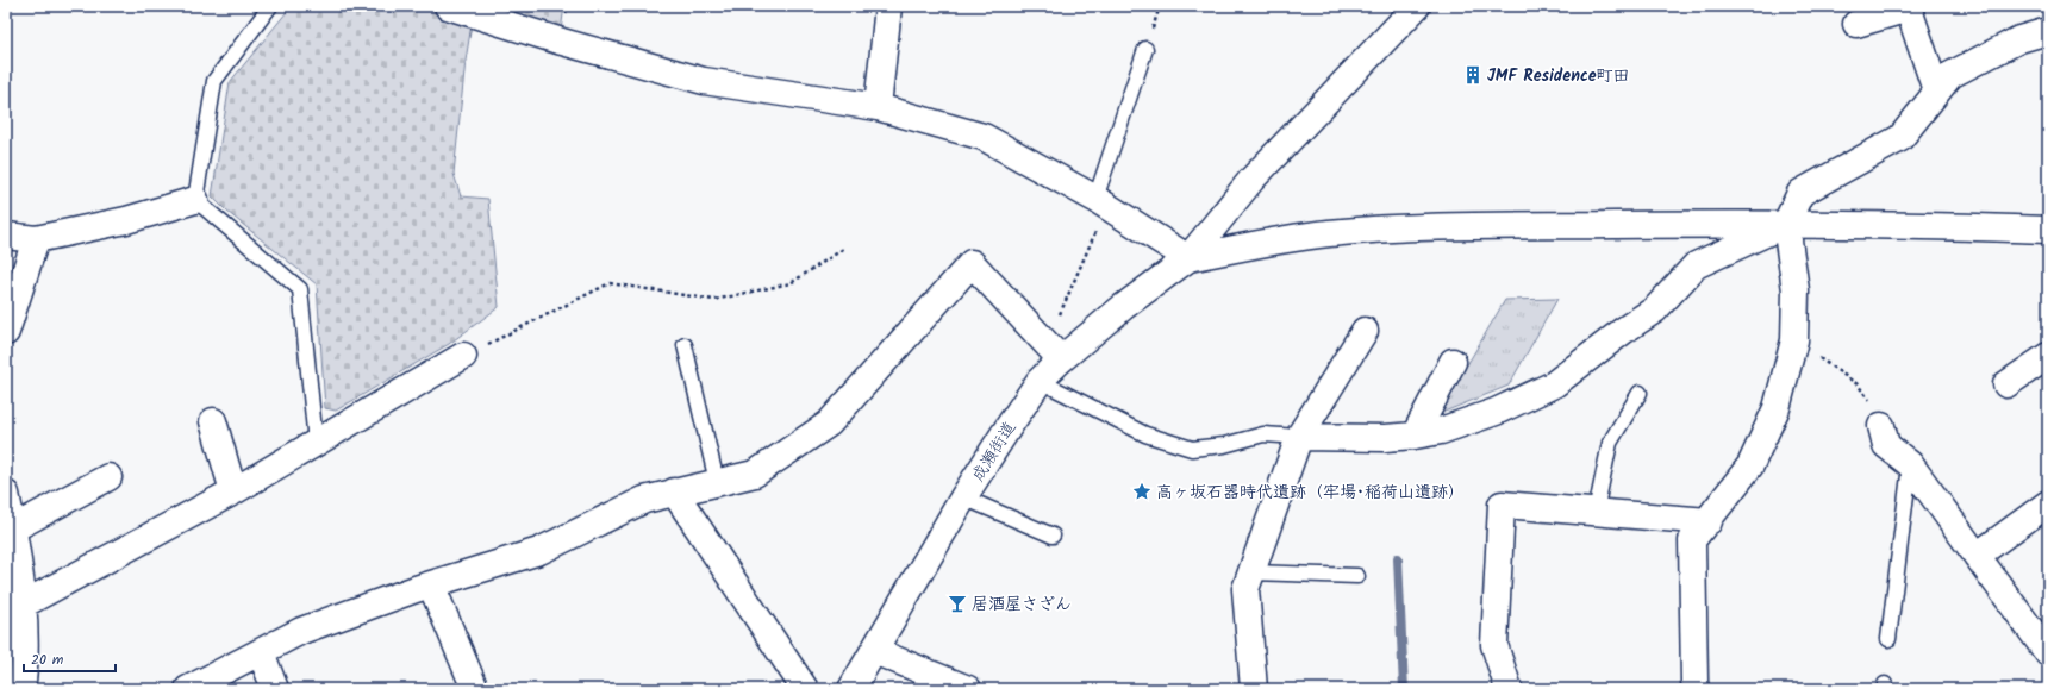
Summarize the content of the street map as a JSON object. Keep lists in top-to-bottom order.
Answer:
{
  "streets": {
    "street": ["成瀬街道"]
  },
  "places": {
    "building": ["JMF Residence町田"],
    "place": ["高ヶ坂石器時代遺跡（牢場･稲荷山遺跡）"],
    "bar": ["居酒屋さざん"]
  },
  "scale_bar": "20 m"
}
